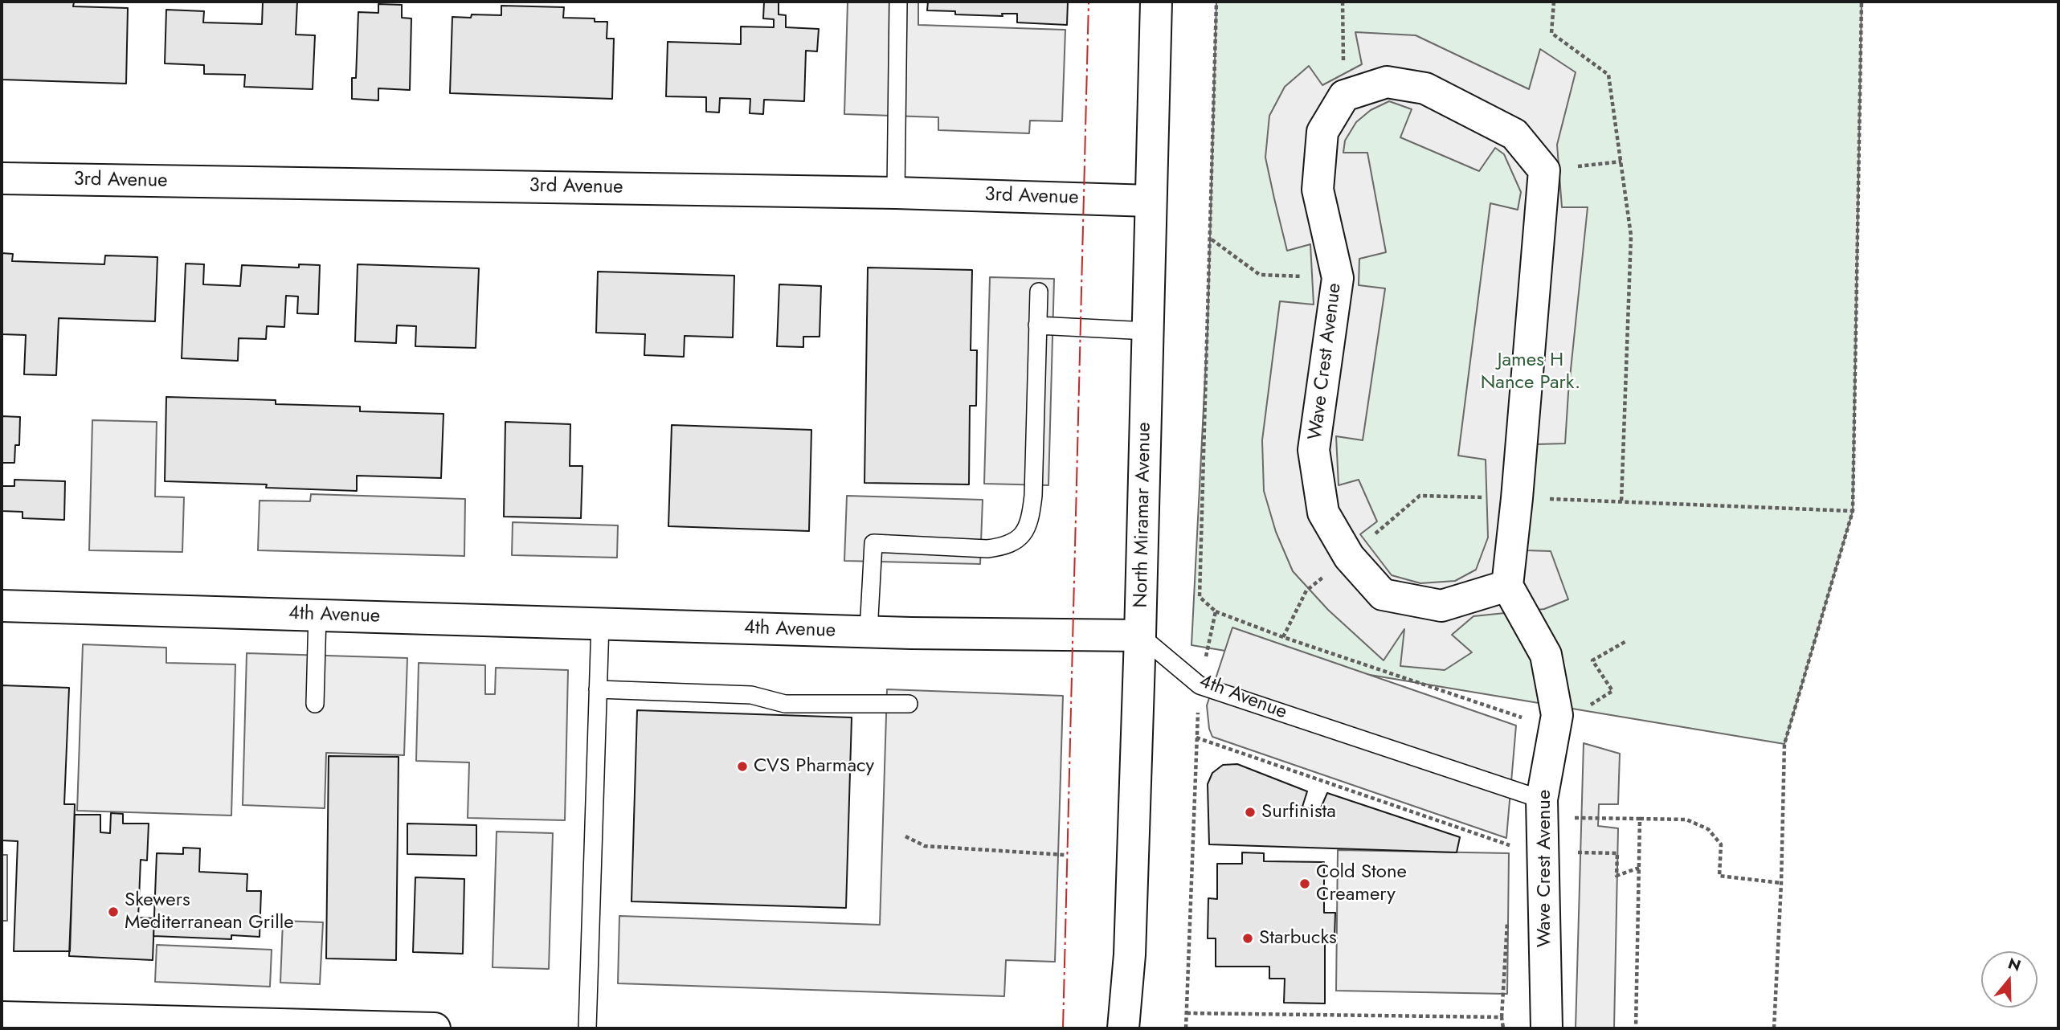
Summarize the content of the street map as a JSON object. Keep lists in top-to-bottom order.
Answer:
{
  "streets": {
    "street": [
      "3rd Avenue",
      "Wave Crest Avenue",
      "North Miramar Avenue",
      "4th Avenue"
    ]
  },
  "crossings": [
    ["3rd Avenue", "North Miramar Avenue"],
    ["Wave Crest Avenue", "4th Avenue"],
    ["North Miramar Avenue", "4th Avenue"]
  ],
  "parks": ["James H Nance Park."],
  "places": [
    "CVS Pharmacy",
    "Surfinista",
    "Cold Stone Creamery",
    "Skewers Mediterranean Grille",
    "Starbucks"
  ],
  "north": "top"
}
